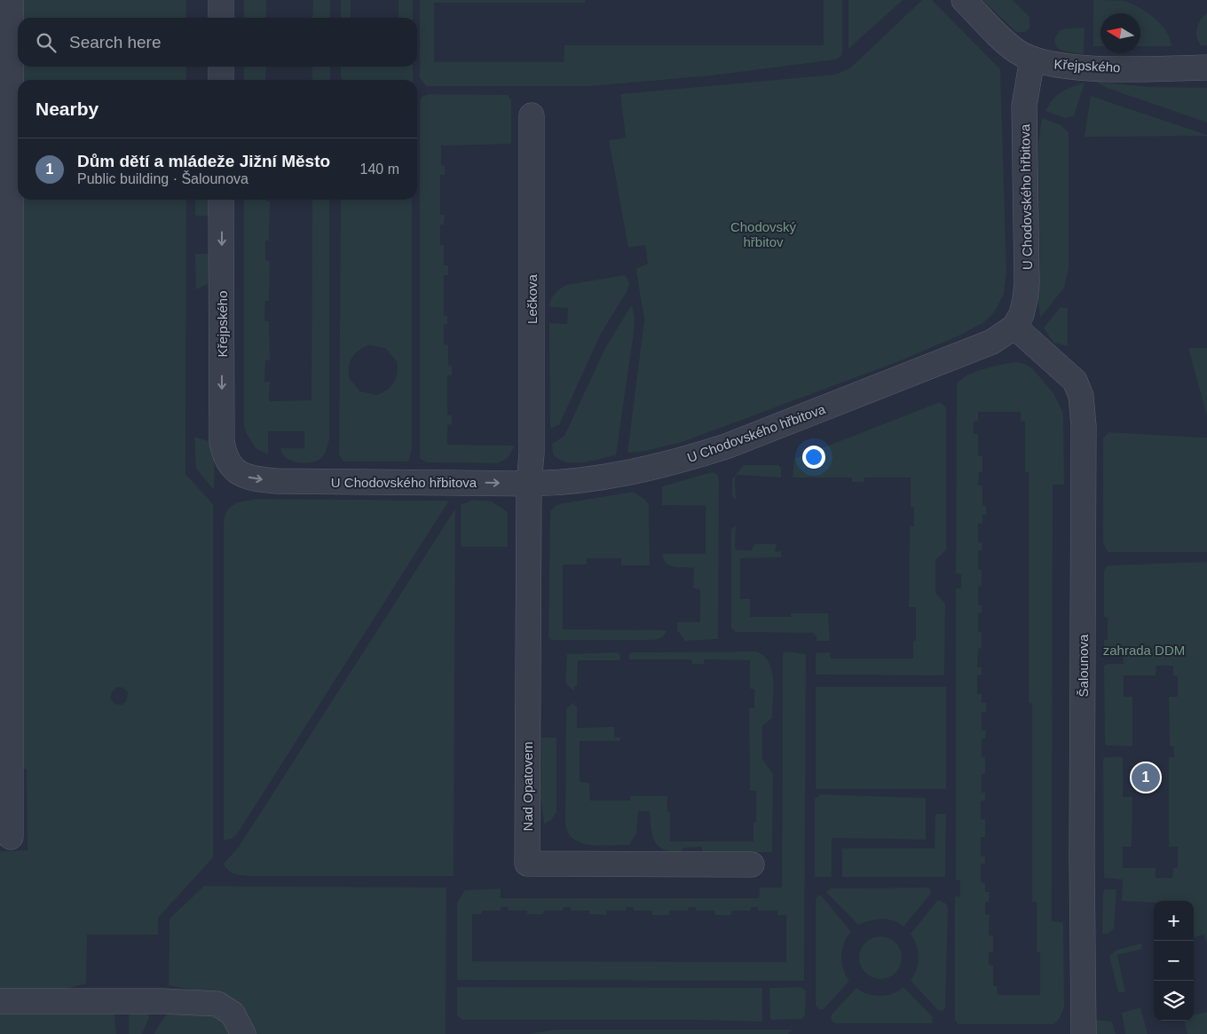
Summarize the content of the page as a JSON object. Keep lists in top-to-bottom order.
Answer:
{
  "streets": {
    "street": [
      "Křejpského",
      "U Chodovského hřbitova",
      "Lečkova",
      "Šalounova",
      "Nad Opatovem"
    ]
  },
  "crossings": [
    ["Křejpského", "U Chodovského hřbitova"],
    ["U Chodovského hřbitova", "Lečkova"],
    ["U Chodovského hřbitova", "Šalounova"],
    ["U Chodovského hřbitova", "Nad Opatovem"],
    ["Lečkova", "Nad Opatovem"]
  ],
  "parks": ["Chodovský hřbitov", "zahrada DDM"],
  "north": "left",
  "page": {
    "search": "Search here",
    "heading": "Nearby",
    "list": [
      {
        "mark": "1",
        "name": "Dům dětí a mládeže Jižní Město",
        "note": "Public building · Šalounova",
        "value": "140 m"
      }
    ],
    "pins": "1",
    "map_buttons": ["+", "−"]
  }
}
